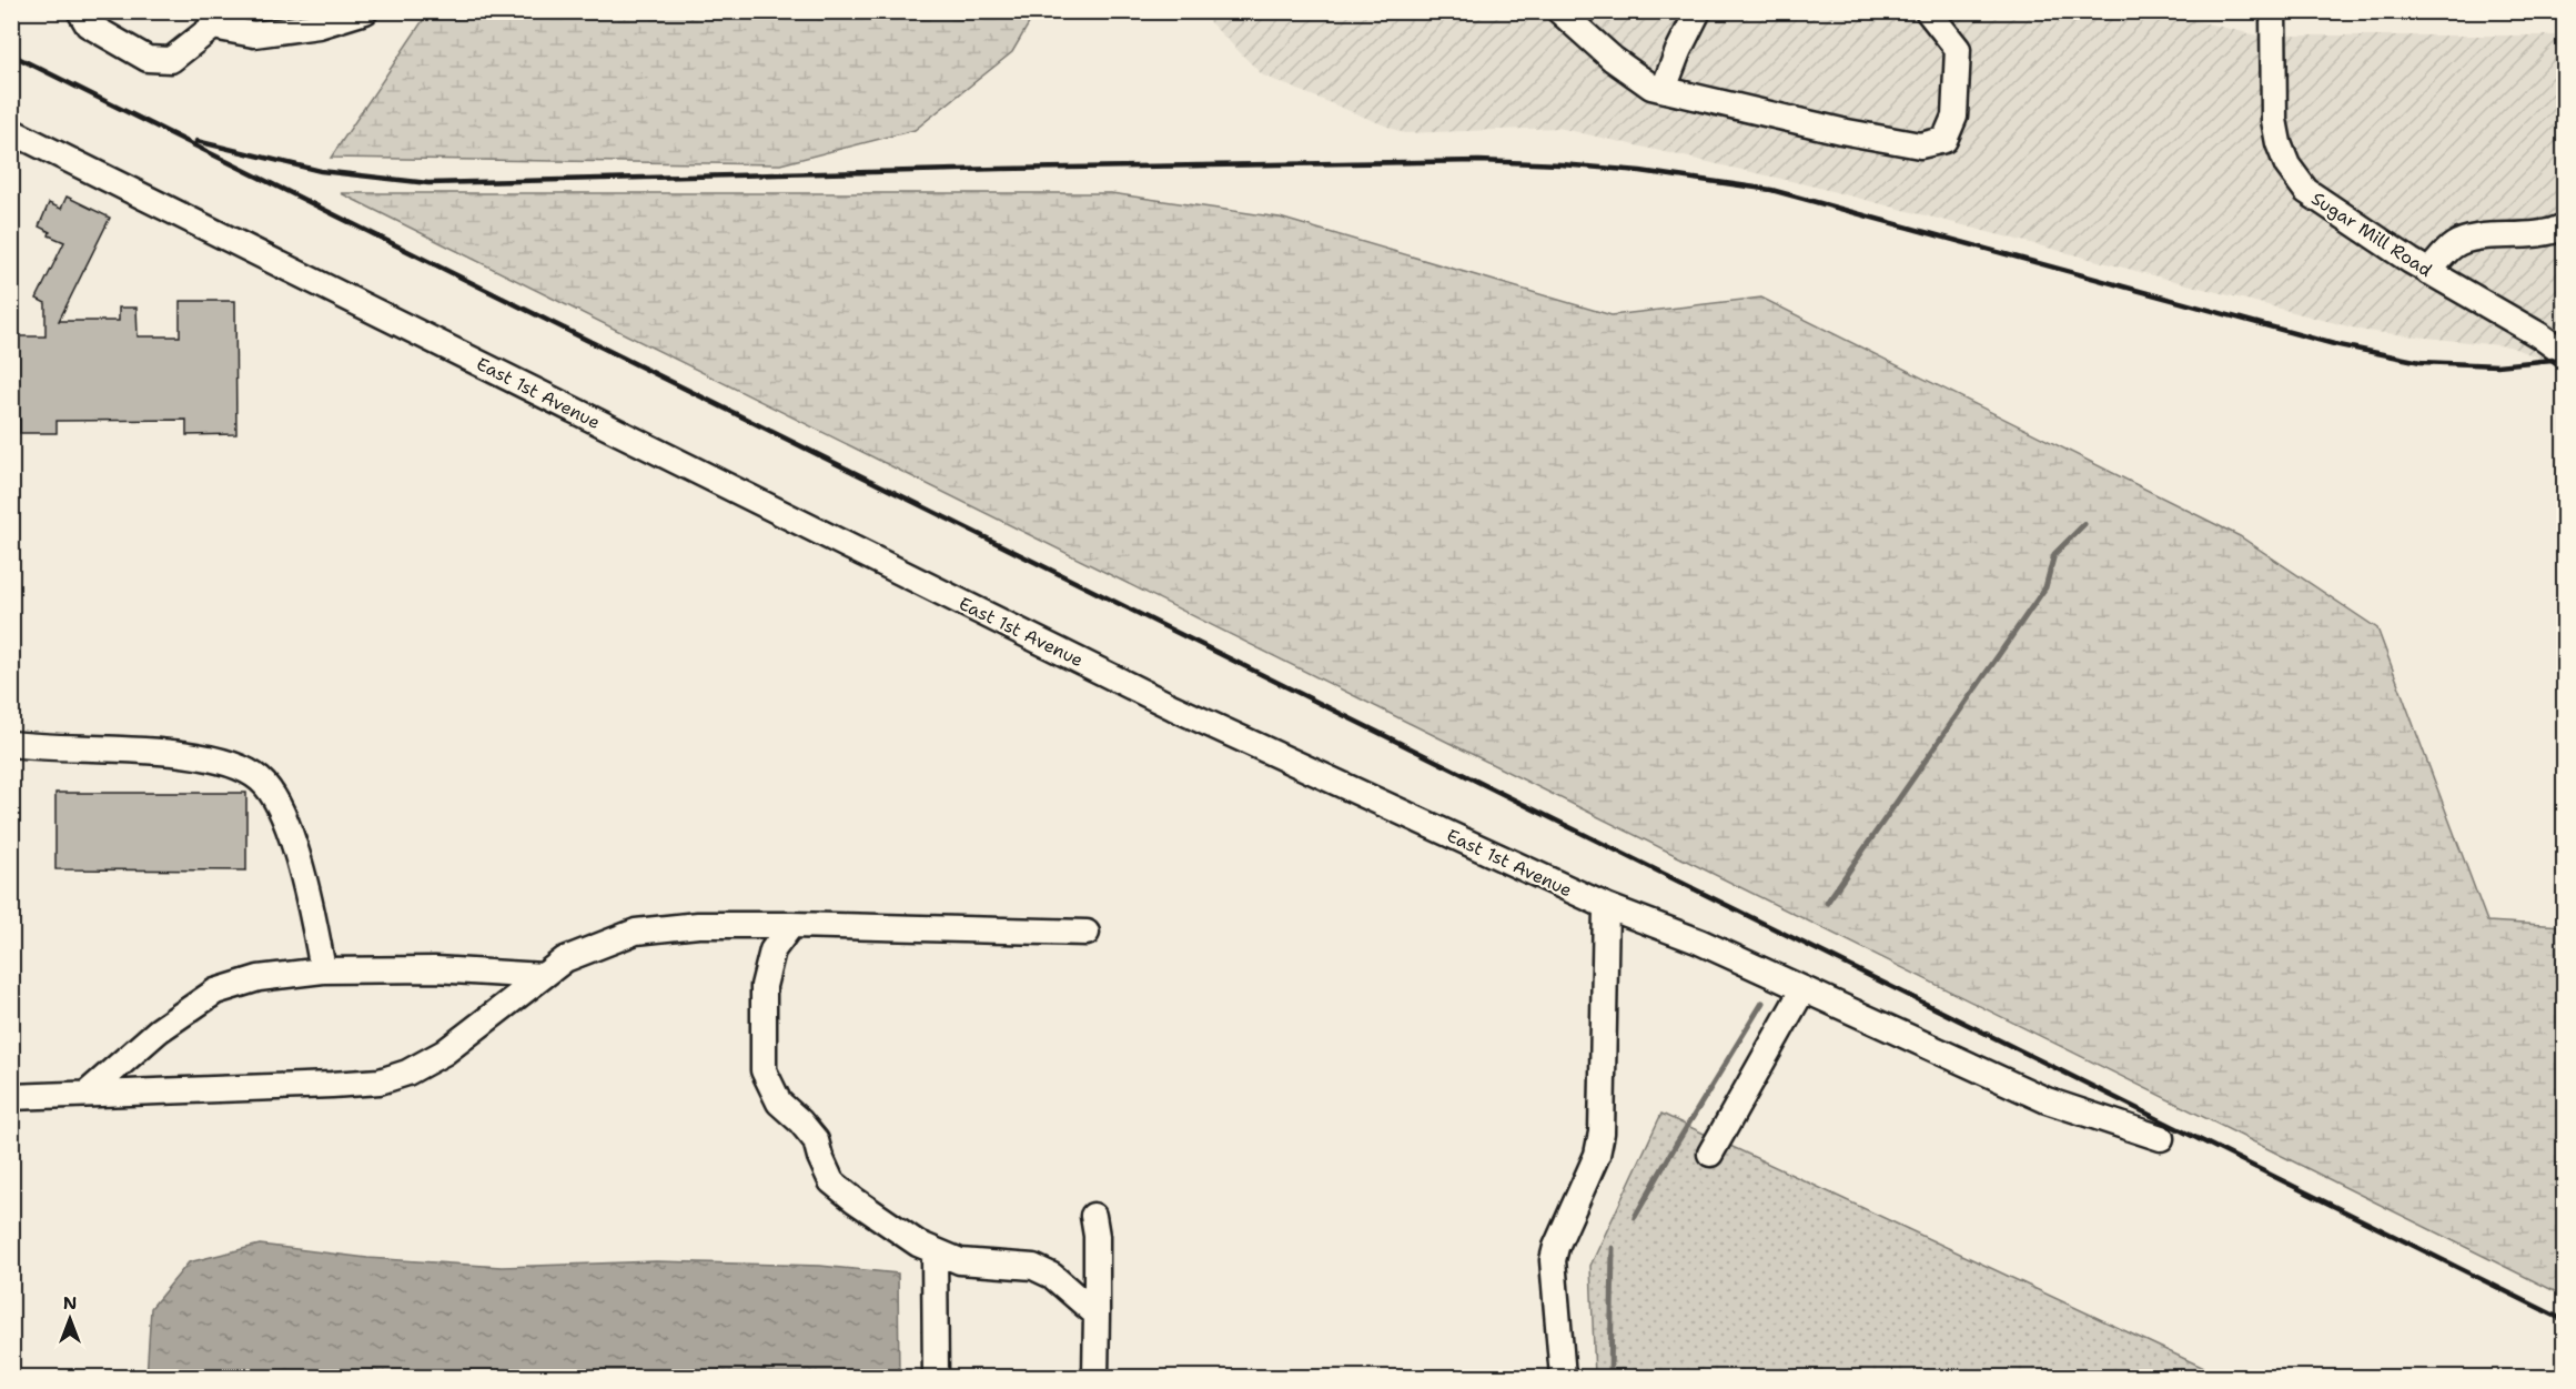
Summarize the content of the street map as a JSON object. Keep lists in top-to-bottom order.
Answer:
{
  "streets": {
    "street": ["Sugar Mill Road", "East 1st Avenue"]
  },
  "north": "top"
}
